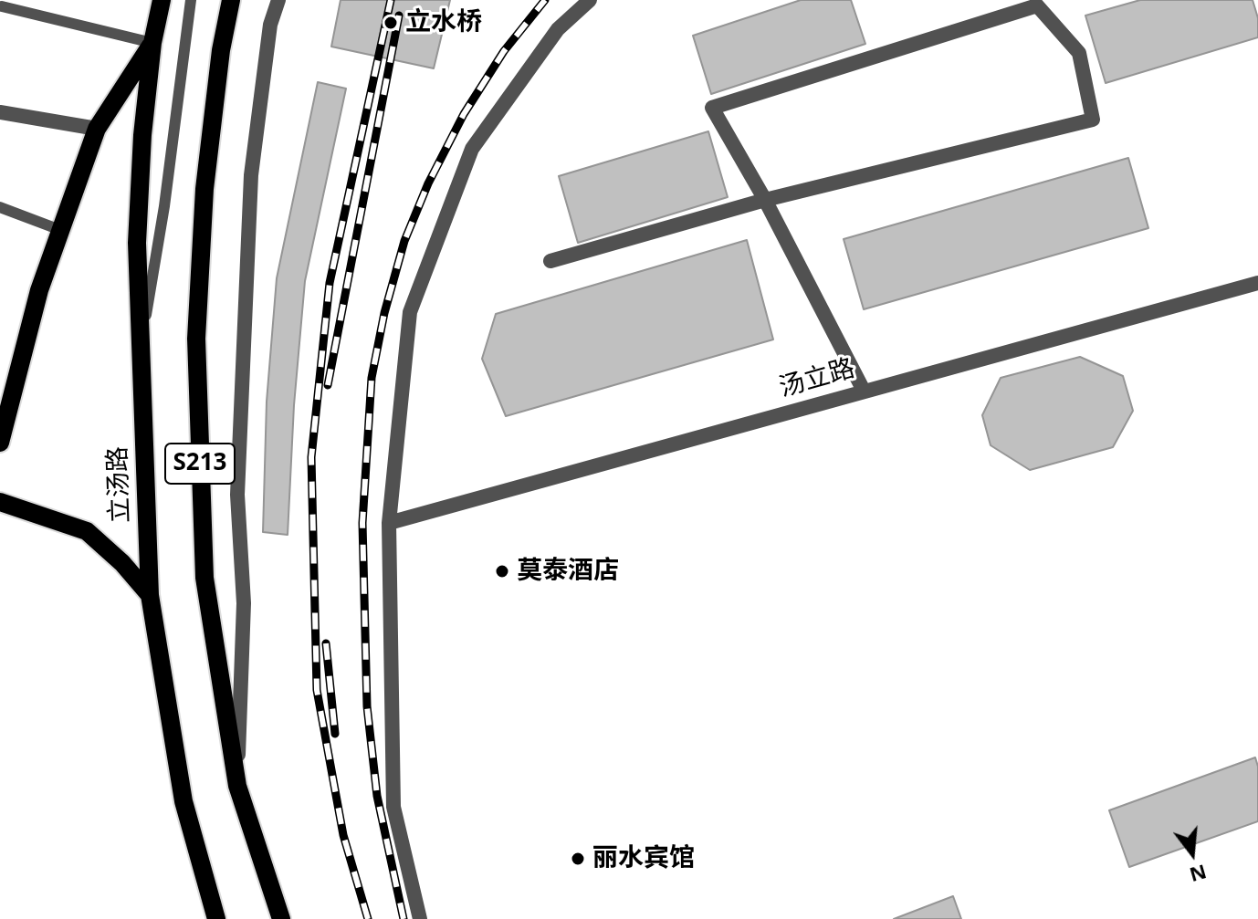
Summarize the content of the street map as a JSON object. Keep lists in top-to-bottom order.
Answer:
{
  "streets": {
    "main road": ["S213", "立汤路"],
    "street": ["汤立路"]
  },
  "places": ["立水桥", "莫泰酒店", "丽水宾馆"],
  "north": "bottom"
}
